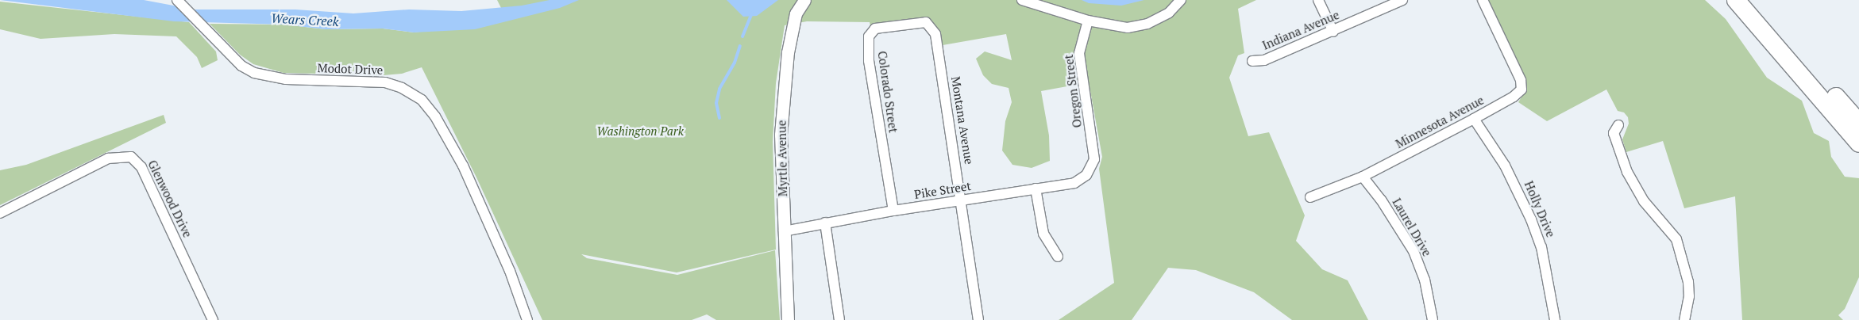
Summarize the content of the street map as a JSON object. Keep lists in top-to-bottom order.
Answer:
{
  "streets": {
    "street": [
      "Indiana Avenue",
      "Modot Drive",
      "Oregon Street",
      "Colorado Street",
      "Montana Avenue",
      "Minnesota Avenue",
      "Myrtle Avenue",
      "Pike Street",
      "Glenwood Drive",
      "Holly Drive",
      "Laurel Drive"
    ]
  },
  "crossings": [
    ["Oregon Street", "Pike Street"],
    ["Colorado Street", "Montana Avenue"],
    ["Colorado Street", "Pike Street"],
    ["Montana Avenue", "Pike Street"],
    ["Minnesota Avenue", "Holly Drive"],
    ["Minnesota Avenue", "Laurel Drive"],
    ["Myrtle Avenue", "Pike Street"]
  ],
  "water": ["Wears Creek"],
  "parks": ["Washington Park"]
}
